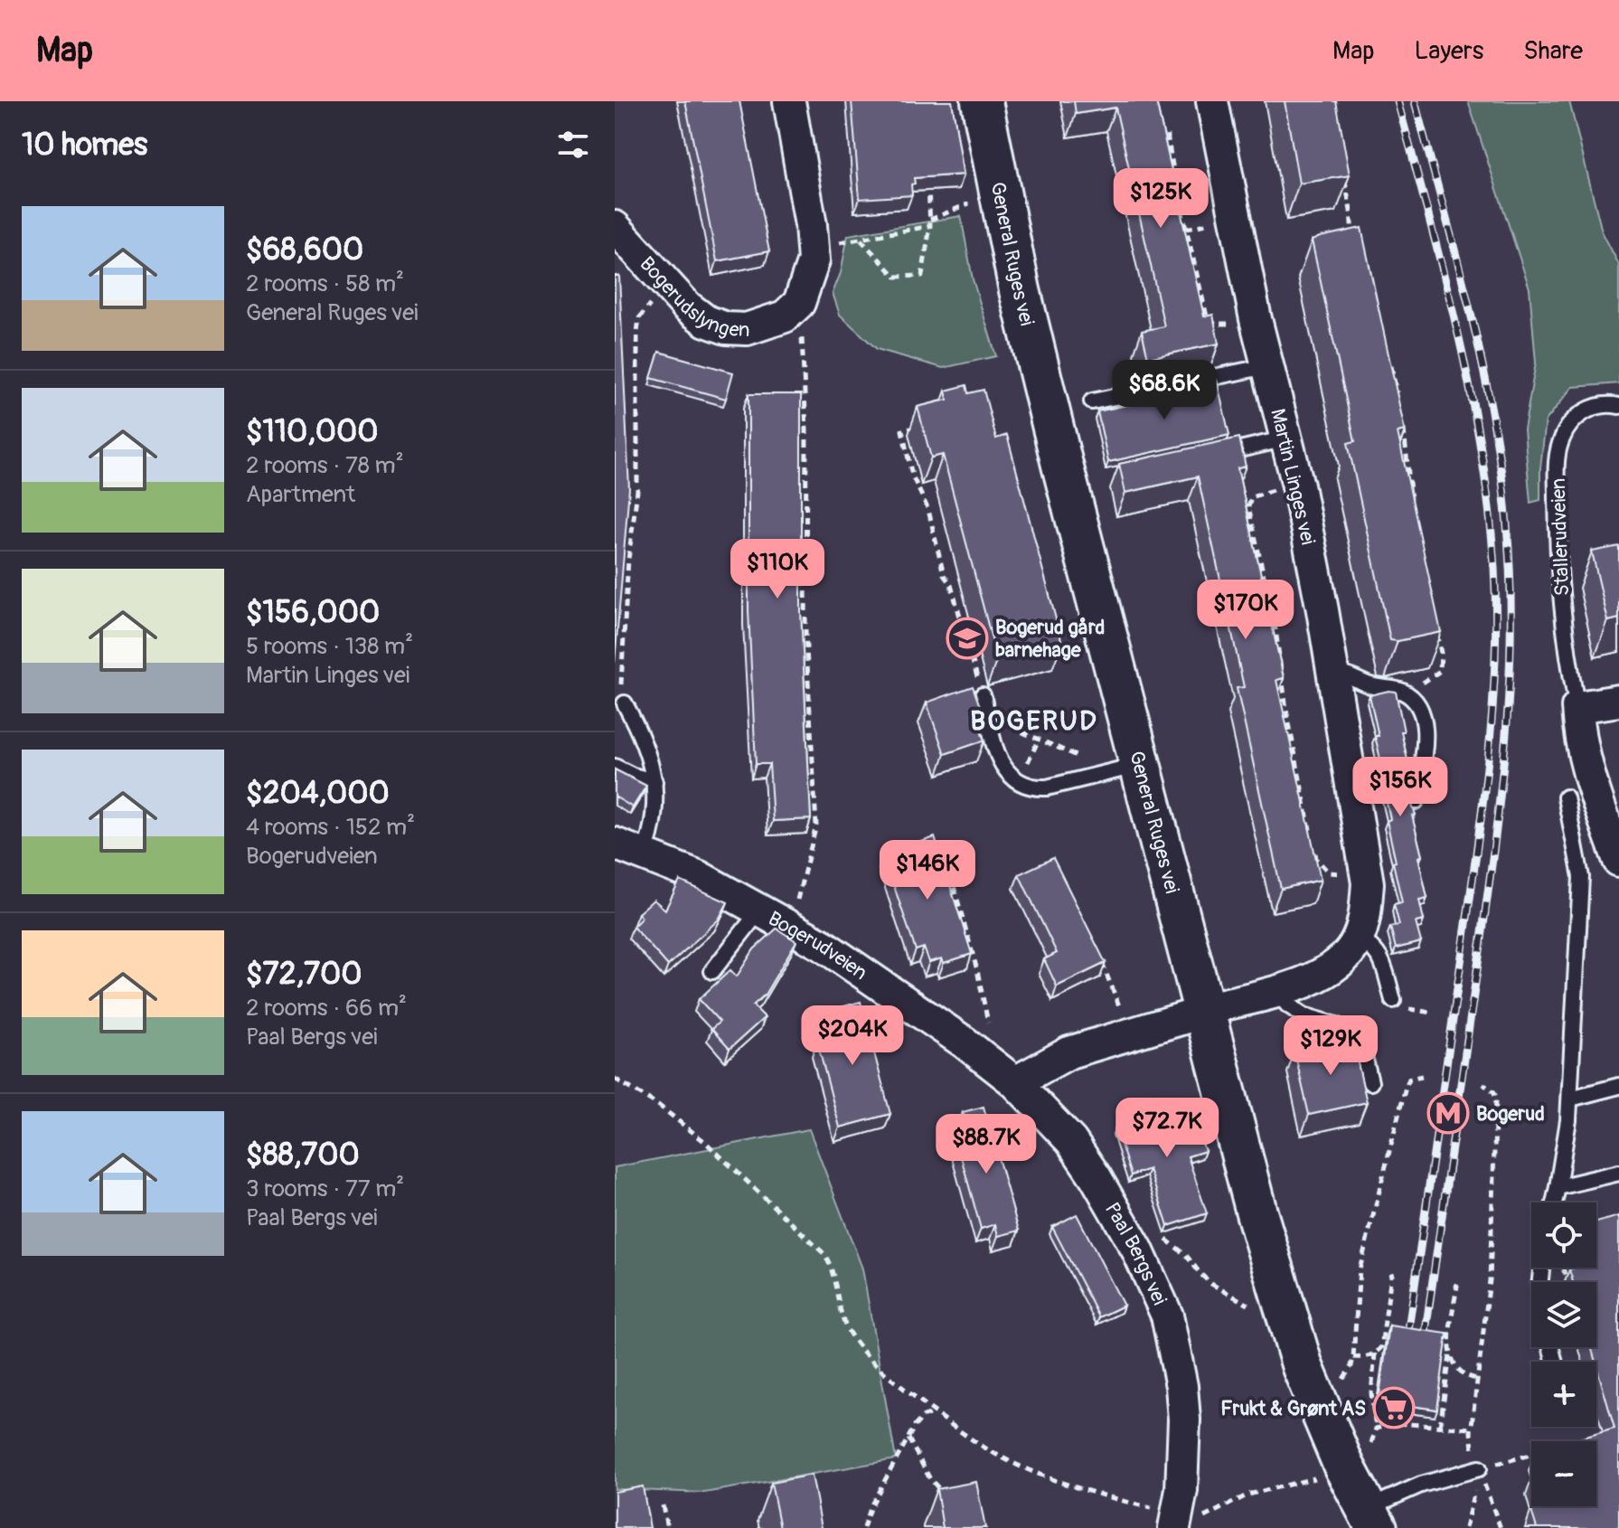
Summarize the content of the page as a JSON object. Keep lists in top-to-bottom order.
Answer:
{
  "streets": {
    "main road": ["General Ruges vei"],
    "street": [
      "Bogerudslyngen",
      "Martin Linges vei",
      "Stallerudveien",
      "Bogerudveien",
      "Paal Bergs vei"
    ]
  },
  "crossings": [
    ["General Ruges vei", "Martin Linges vei"],
    ["Bogerudveien", "Paal Bergs vei"]
  ],
  "districts": ["BOGERUD"],
  "places": {
    "school or university": ["Bogerud gård barnehage"],
    "metro station": ["Bogerud"],
    "supermarket": ["Frukt & Grønt AS"]
  },
  "page": {
    "header": "Map",
    "nav": ["Map", "Layers", "Share"],
    "heading": "10 homes",
    "price": [
      "$125K",
      "$68.6K",
      "$110K",
      "$170K",
      "$156K",
      "$146K",
      "$204K",
      "$129K",
      "$72.7K",
      "$88.7K"
    ],
    "list": [
      {
        "name": "$68,600",
        "note": "2 rooms · 58 m² · General Ruges vei"
      },
      {
        "name": "$110,000",
        "note": "2 rooms · 78 m² · Apartment"
      },
      {
        "name": "$156,000",
        "note": "5 rooms · 138 m² · Martin Linges vei"
      },
      {
        "name": "$204,000",
        "note": "4 rooms · 152 m² · Bogerudveien"
      },
      {
        "name": "$72,700",
        "note": "2 rooms · 66 m² · Paal Bergs vei"
      },
      {
        "name": "$88,700",
        "note": "3 rooms · 77 m² · Paal Bergs vei"
      }
    ],
    "map_buttons": ["+", "−"]
  }
}
